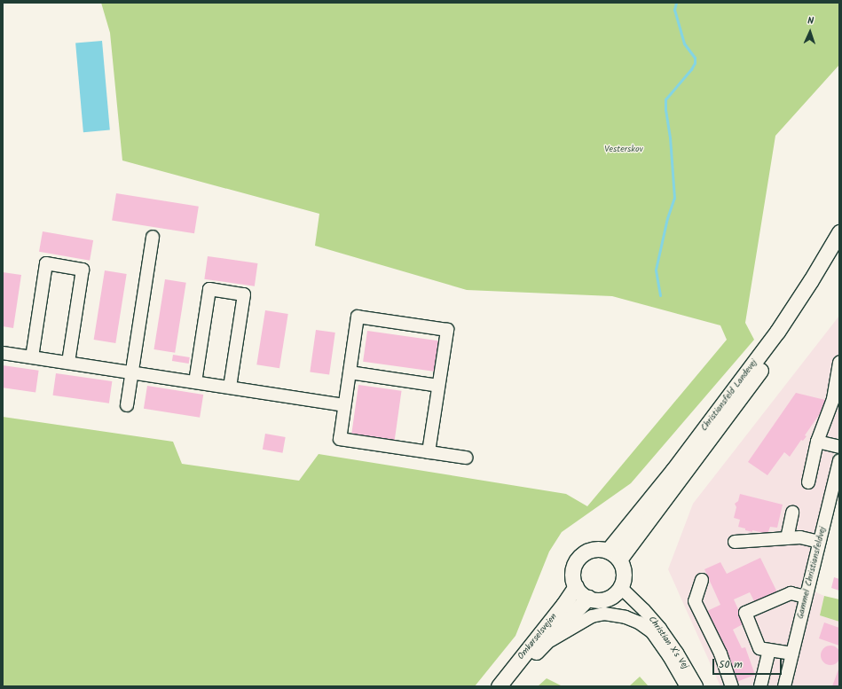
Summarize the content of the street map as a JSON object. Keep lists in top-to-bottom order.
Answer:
{
  "streets": {
    "main road": ["Christiansfeld Landevej", "Omkørselsvejen"],
    "street": ["Gammel Christiansfeldvej", "Christian X's Vej"]
  },
  "crossings": [
    ["Christiansfeld Landevej", "Omkørselsvejen"],
    ["Christiansfeld Landevej", "Christian X's Vej"],
    ["Omkørselsvejen", "Christian X's Vej"]
  ],
  "parks": ["Vesterskov"],
  "scale_bar": "50 m",
  "north": "top"
}
